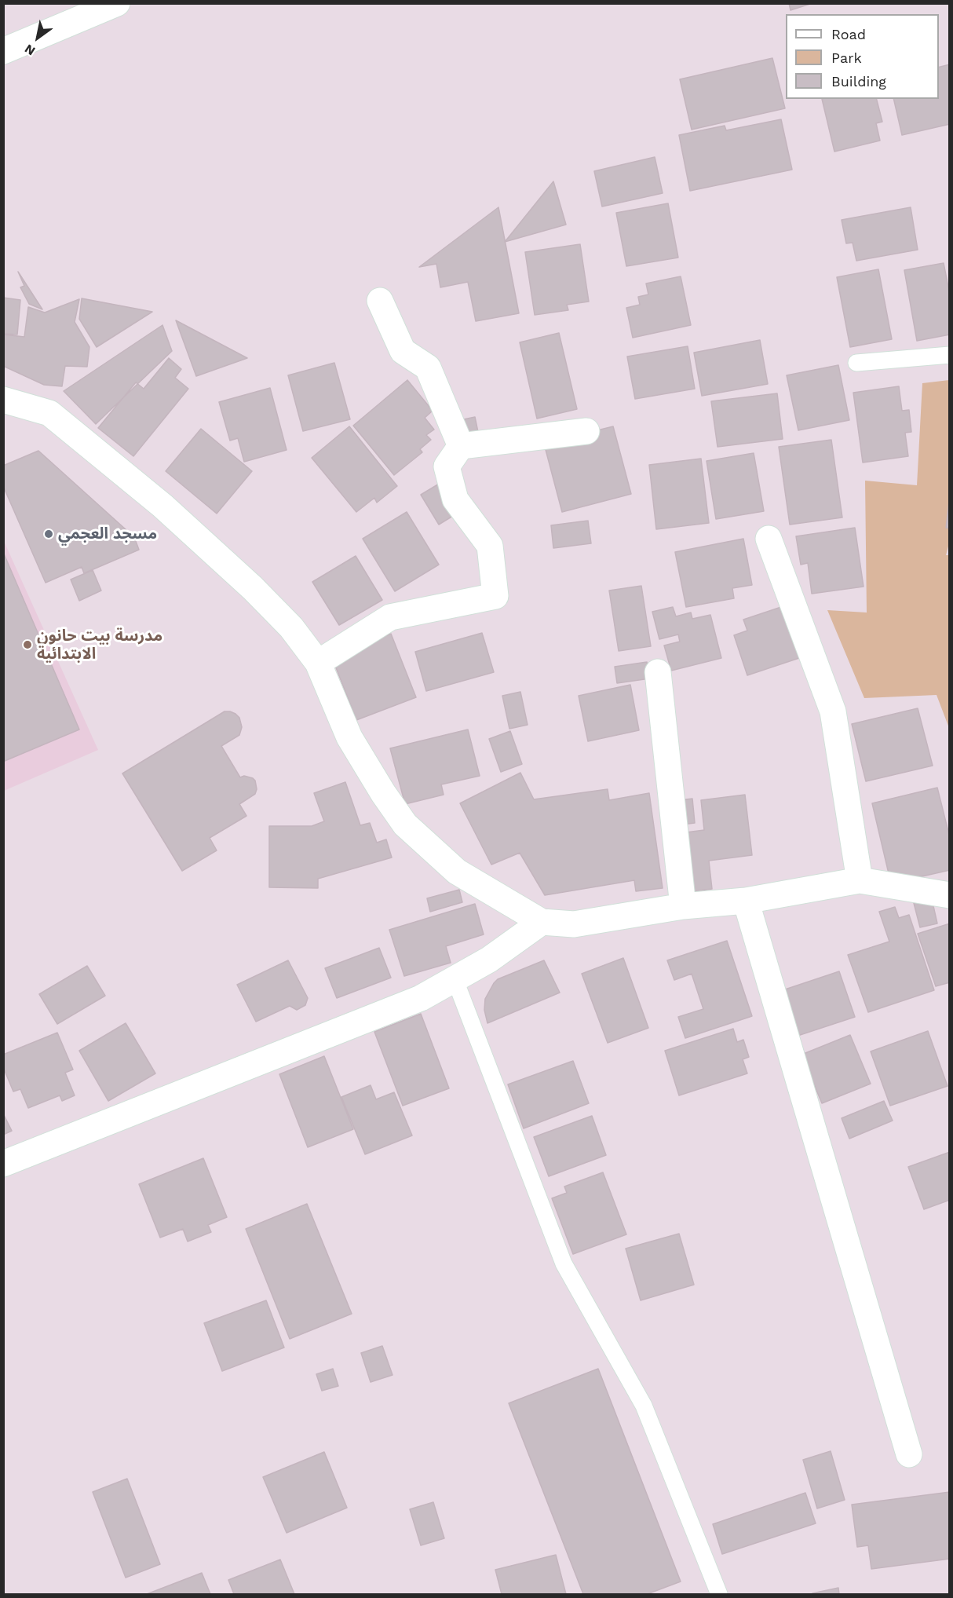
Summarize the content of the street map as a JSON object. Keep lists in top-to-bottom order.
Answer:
{
  "places": ["مسجد العجمي", "مدرسة بيت حانون الابتدائية"],
  "legend": ["Road", "Park", "Building"],
  "north": "bottom left"
}
